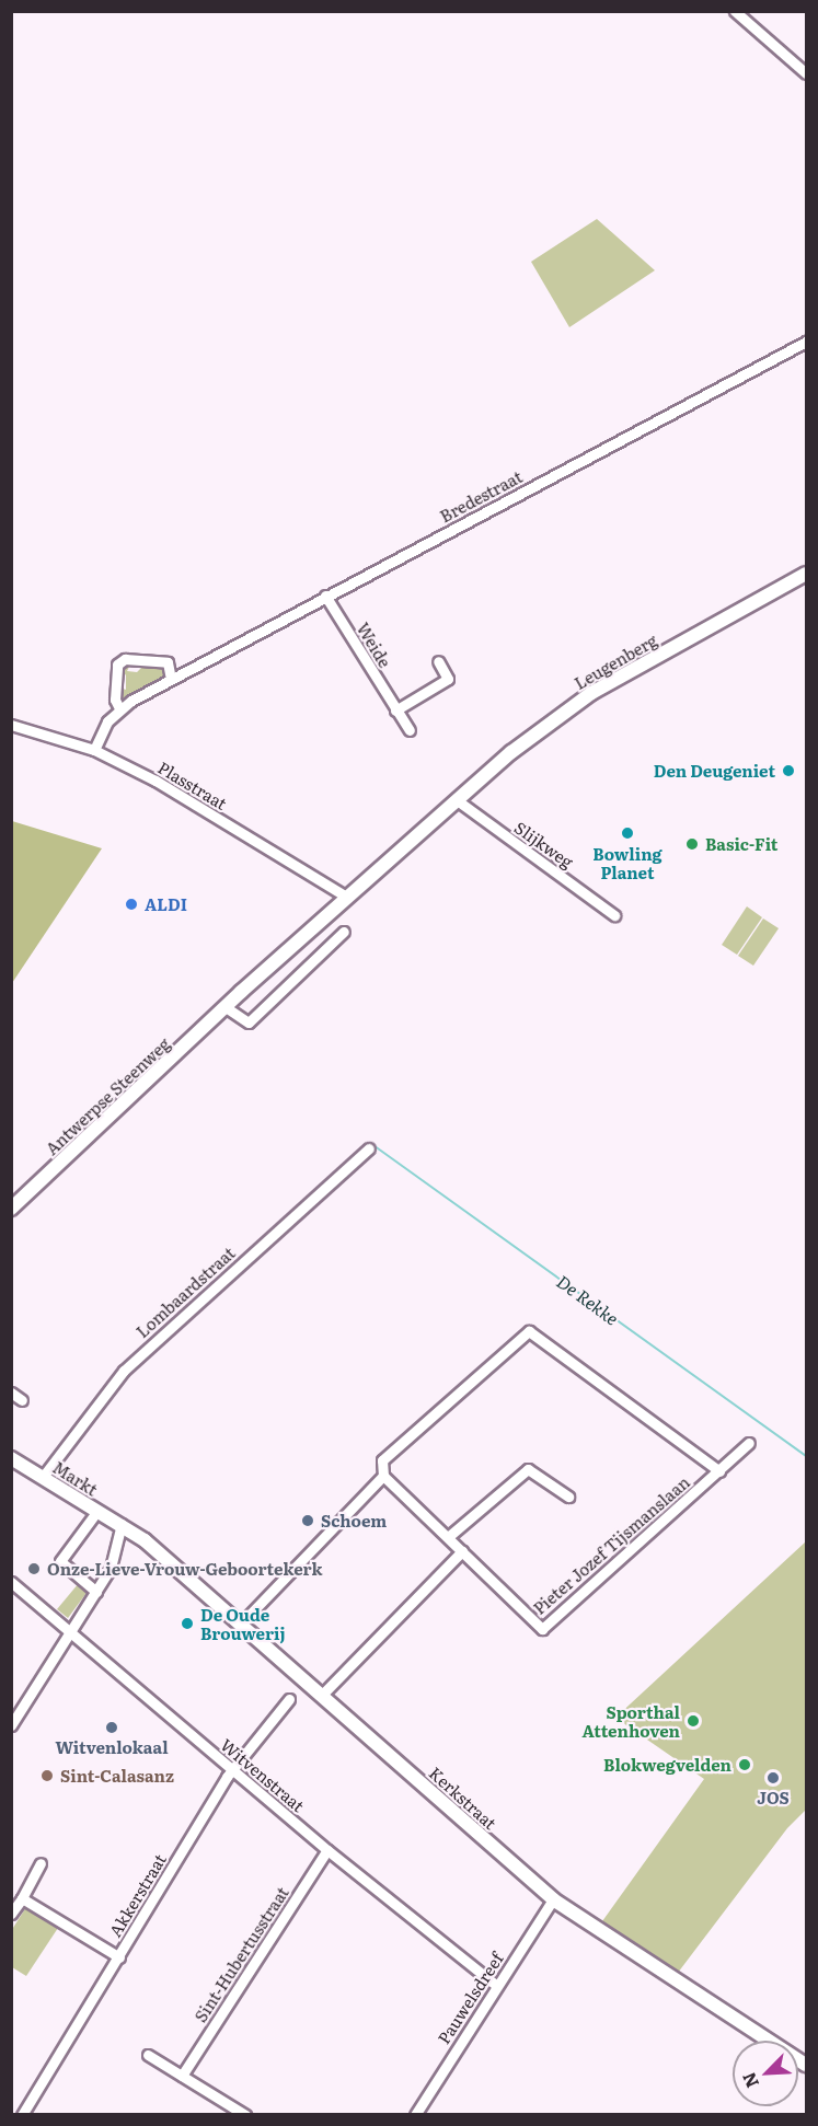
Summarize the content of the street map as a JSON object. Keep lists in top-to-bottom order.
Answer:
{
  "streets": {
    "main road": [
      "Leugenberg",
      "Antwerpse Steenweg",
      "Markt",
      "Kerkstraat"
    ],
    "street": [
      "Bredestraat",
      "Weide",
      "Plasstraat",
      "Slijkweg",
      "Lombaardstraat",
      "Pieter Jozef Tijsmanslaan",
      "Witvenstraat",
      "Akkerstraat",
      "Sint-Hubertusstraat",
      "Pauwelsdreef"
    ]
  },
  "crossings": [
    ["Bredestraat", "Weide"],
    ["Bredestraat", "Plasstraat"],
    ["Leugenberg", "Plasstraat"],
    ["Leugenberg", "Slijkweg"],
    ["Leugenberg", "Antwerpse Steenweg"],
    ["Plasstraat", "Antwerpse Steenweg"],
    ["Lombaardstraat", "Markt"],
    ["Markt", "Kerkstraat"],
    ["Witvenstraat", "Akkerstraat"],
    ["Witvenstraat", "Sint-Hubertusstraat"],
    ["Witvenstraat", "Pauwelsdreef"],
    ["Kerkstraat", "Pauwelsdreef"]
  ],
  "water": ["De Rekke"],
  "places": [
    "Den Deugeniet",
    "Bowling Planet",
    "Basic-Fit",
    "ALDI",
    "Schoem",
    "Onze-Lieve-Vrouw-Geboortekerk",
    "De Oude Brouwerij",
    "Sporthal Attenhoven",
    "Witvenlokaal",
    "Blokwegvelden",
    "Sint-Calasanz",
    "JOS"
  ],
  "north": "bottom left"
}
